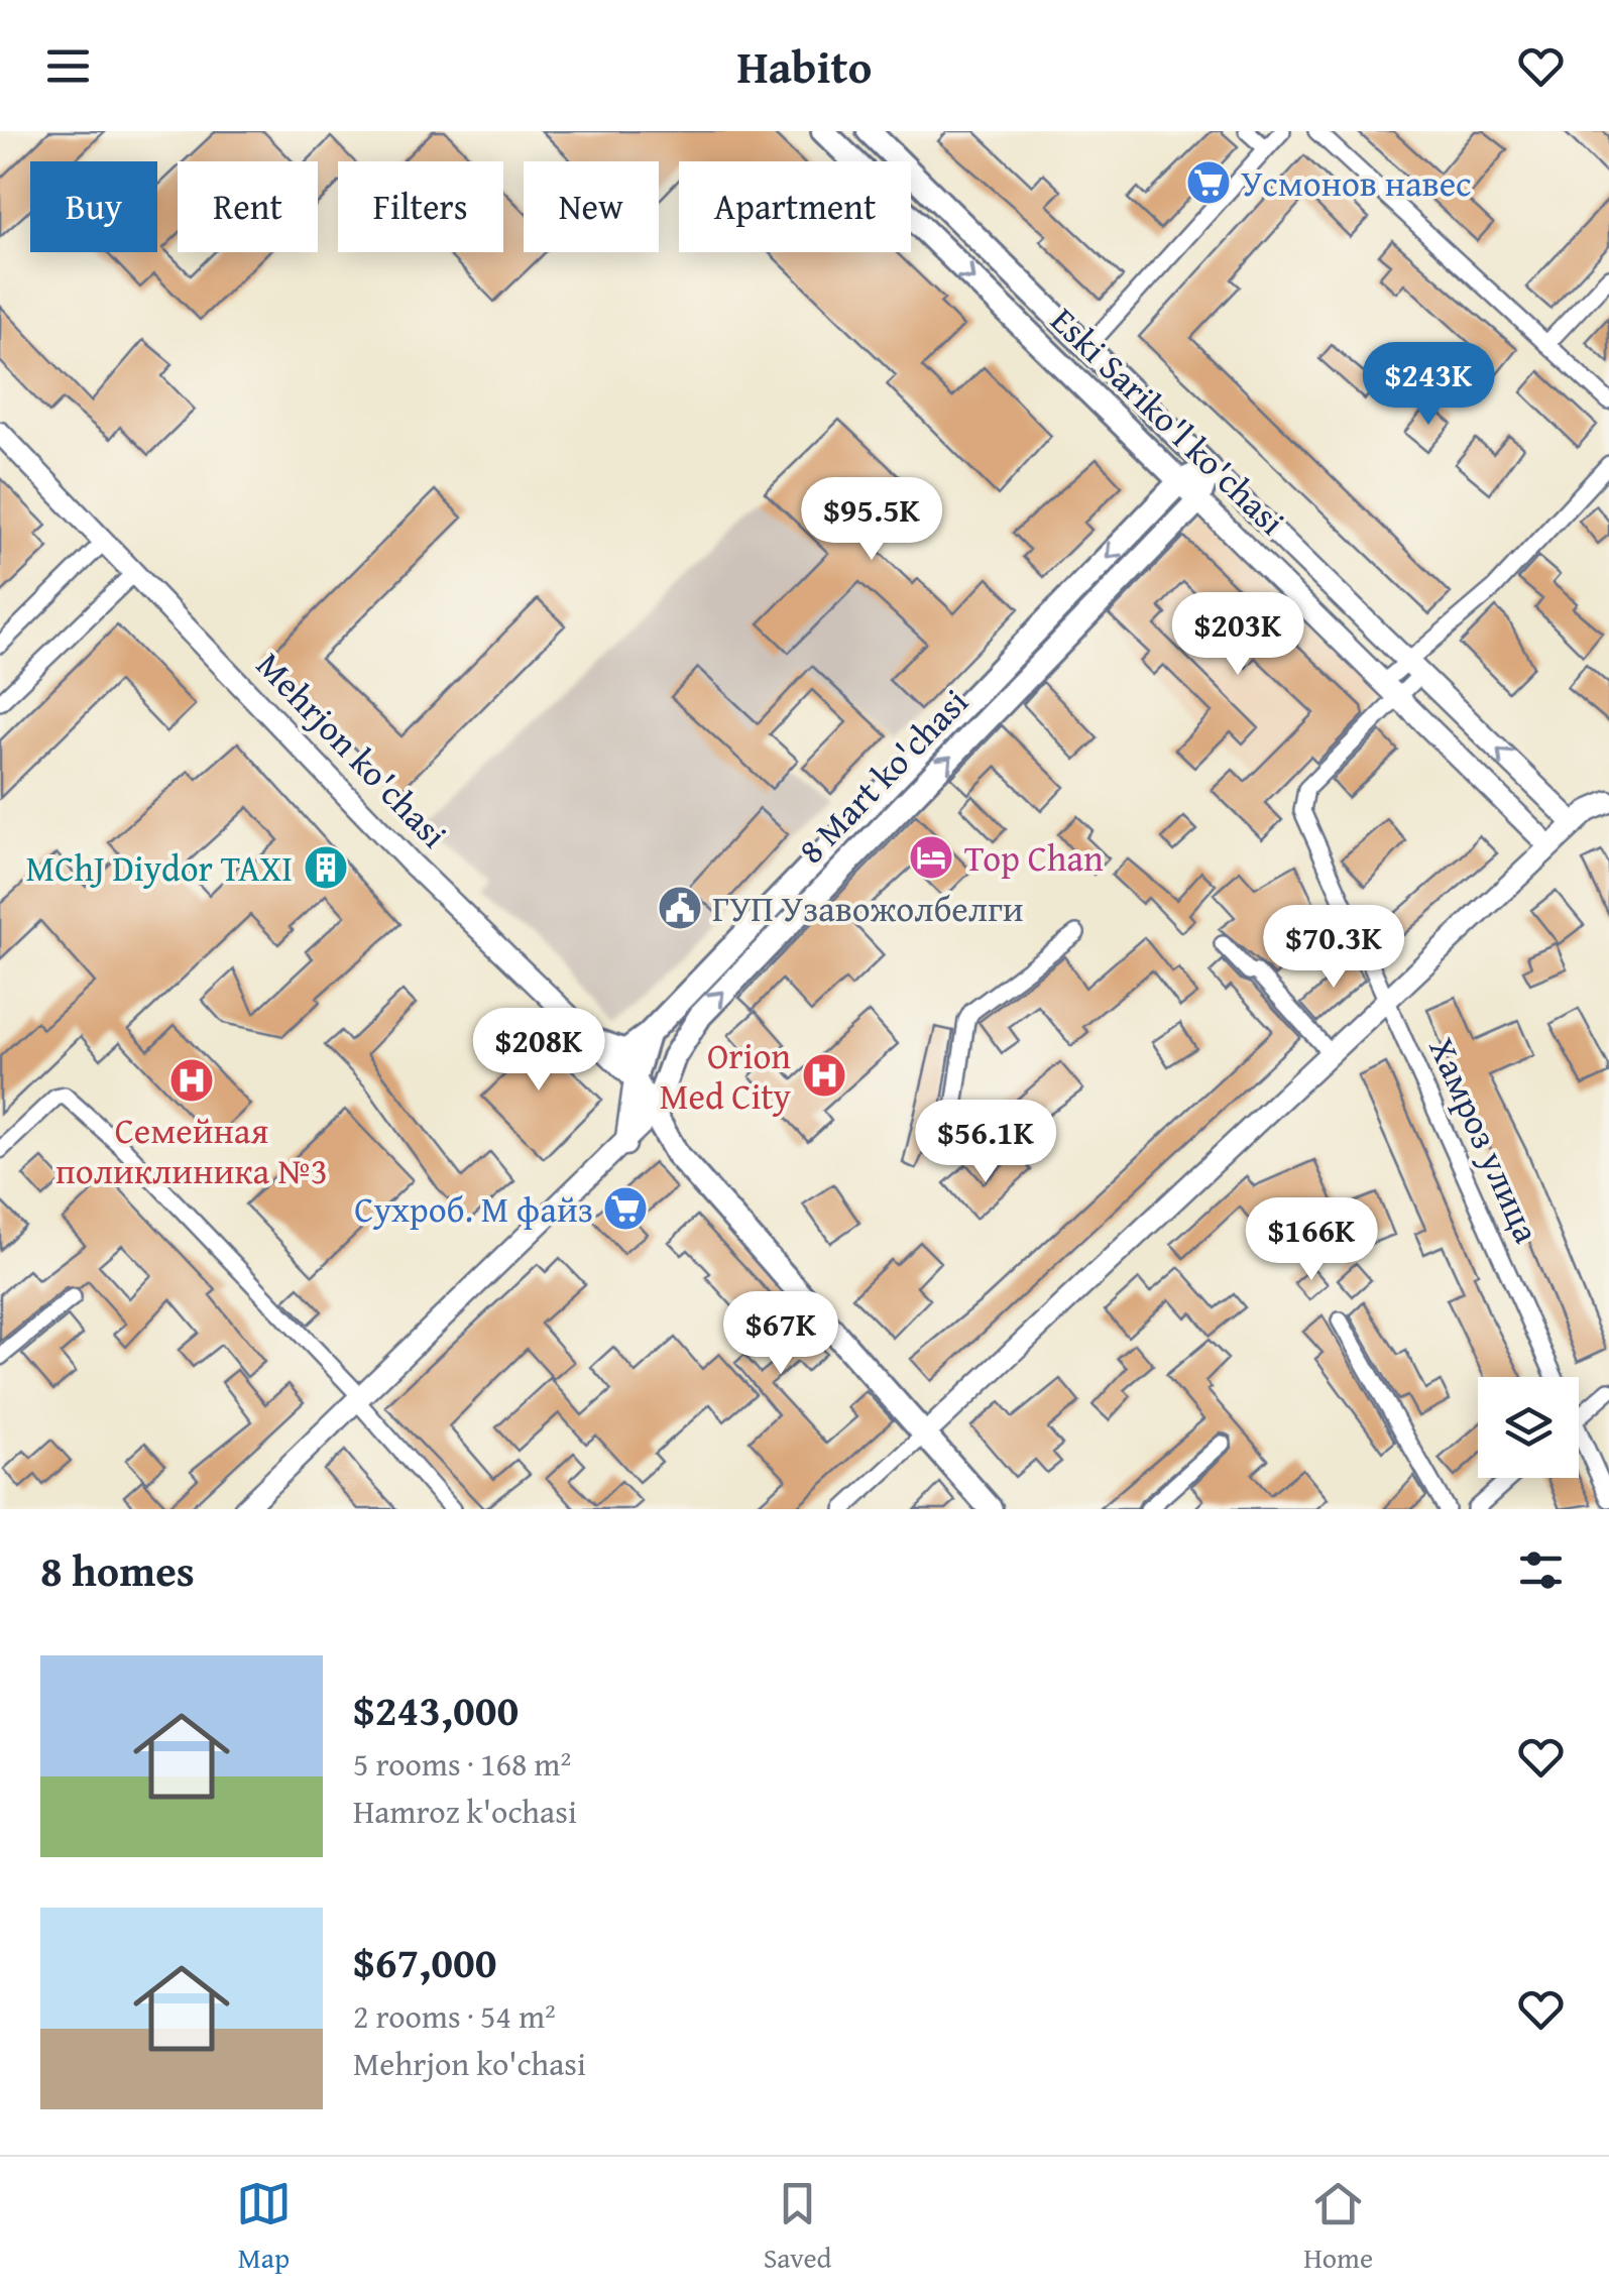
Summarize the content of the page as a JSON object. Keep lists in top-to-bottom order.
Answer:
{
  "streets": {
    "main road": ["Eski Sariko'l ko'chasi", "Mehrjon ko'chasi", "8 Mart ko'chasi"],
    "street": ["Хамроз улица"]
  },
  "crossings": [
    ["Eski Sariko'l ko'chasi", "8 Mart ko'chasi"],
    ["Eski Sariko'l ko'chasi", "Хамроз улица"],
    ["Mehrjon ko'chasi", "8 Mart ko'chasi"]
  ],
  "places": {
    "supermarket": ["Усмонов навес", "Сухроб. М файз"],
    "hotel": ["Top Chan"],
    "building": ["MChJ Diydor TAXI"],
    "public building": ["ГУП Узавожолбелги"],
    "hospital": ["Orion Med City", "Семейная поликлиника №3"]
  },
  "page": {
    "header": "Habito",
    "chip": [
      "Buy",
      "Rent",
      "Filters",
      "New",
      "Apartment"
    ],
    "price": [
      "$243K",
      "$95.5K",
      "$203K",
      "$70.3K",
      "$208K",
      "$56.1K",
      "$166K",
      "$67K"
    ],
    "heading": "8 homes",
    "list": [
      {
        "name": "$243,000",
        "note": "5 rooms · 168 m² · Hamroz k'ochasi"
      },
      {
        "name": "$67,000",
        "note": "2 rooms · 54 m² · Mehrjon ko'chasi"
      }
    ],
    "tabs": ["Map", "Saved", "Home"]
  }
}
